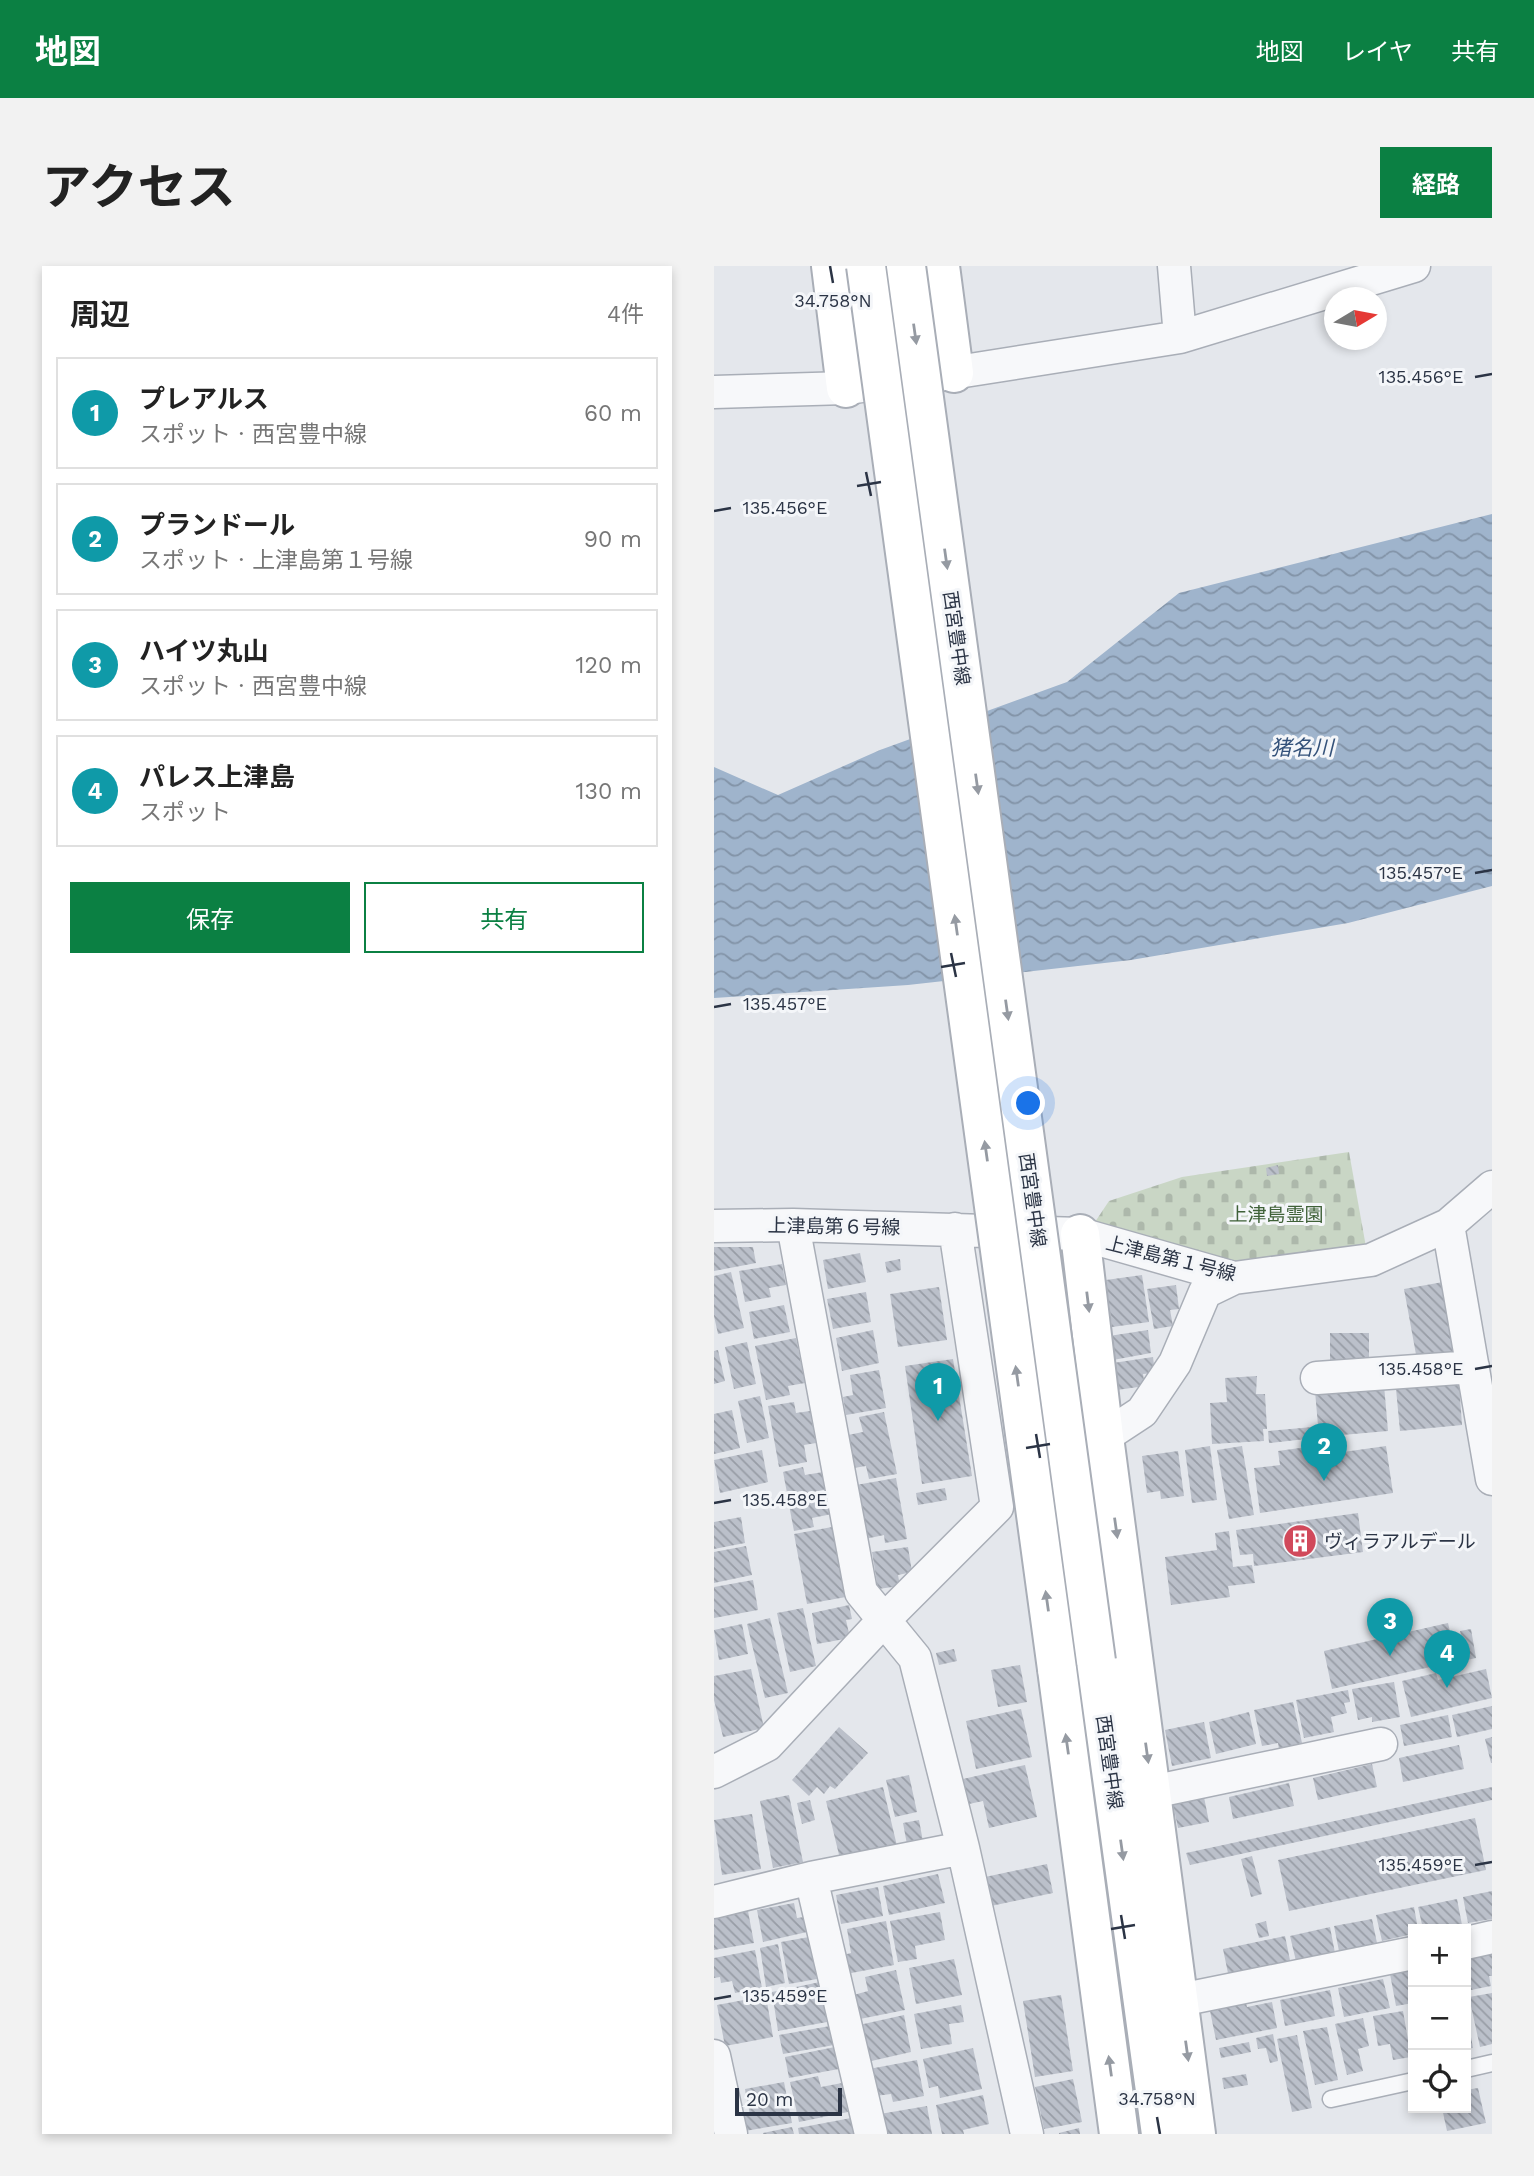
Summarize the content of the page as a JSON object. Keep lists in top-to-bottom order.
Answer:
{
  "streets": {
    "main road": ["西宮豊中線"],
    "street": ["上津島第６号線", "上津島第１号線"]
  },
  "crossings": [
    ["上津島第６号線", "上津島第１号線"]
  ],
  "water": ["猪名川"],
  "parks": ["上津島霊園"],
  "places": {
    "building": ["ヴィラアルデール"]
  },
  "scale_bar": "20 m",
  "north": "right",
  "page": {
    "header": "地図",
    "nav": ["地図", "レイヤ", "共有"],
    "title": "アクセス",
    "buttons": [
      "経路",
      ["保存", "共有"]
    ],
    "heading": ["周辺", "4件"],
    "list": [
      {
        "mark": "1",
        "name": "プレアルス",
        "note": "スポット · 西宮豊中線",
        "value": "60 m"
      },
      {
        "mark": "2",
        "name": "プランドール",
        "note": "スポット · 上津島第１号線",
        "value": "90 m"
      },
      {
        "mark": "3",
        "name": "ハイツ丸山",
        "note": "スポット · 西宮豊中線",
        "value": "120 m"
      },
      {
        "mark": "4",
        "name": "パレス上津島",
        "note": "スポット",
        "value": "130 m"
      }
    ],
    "pins": [
      "1",
      "2",
      "3",
      "4"
    ],
    "map_buttons": ["+", "−"],
    "scale": "20 m"
  },
  "coordinates": [
    "34.758°N",
    "135.456°E",
    "135.457°E",
    "135.458°E",
    "135.459°E"
  ]
}
